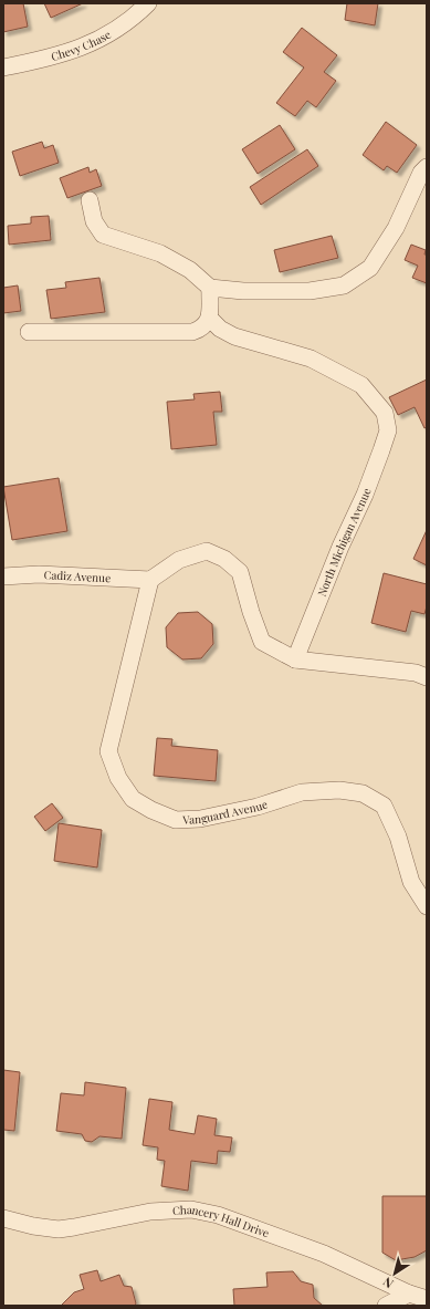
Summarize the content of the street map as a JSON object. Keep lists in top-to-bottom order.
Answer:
{
  "streets": {
    "street": [
      "Chevy Chase",
      "North Michigan Avenue",
      "Cadiz Avenue",
      "Vanguard Avenue",
      "Chancery Hall Drive"
    ]
  },
  "crossings": [
    ["Cadiz Avenue", "Vanguard Avenue"]
  ],
  "north": "bottom left"
}
